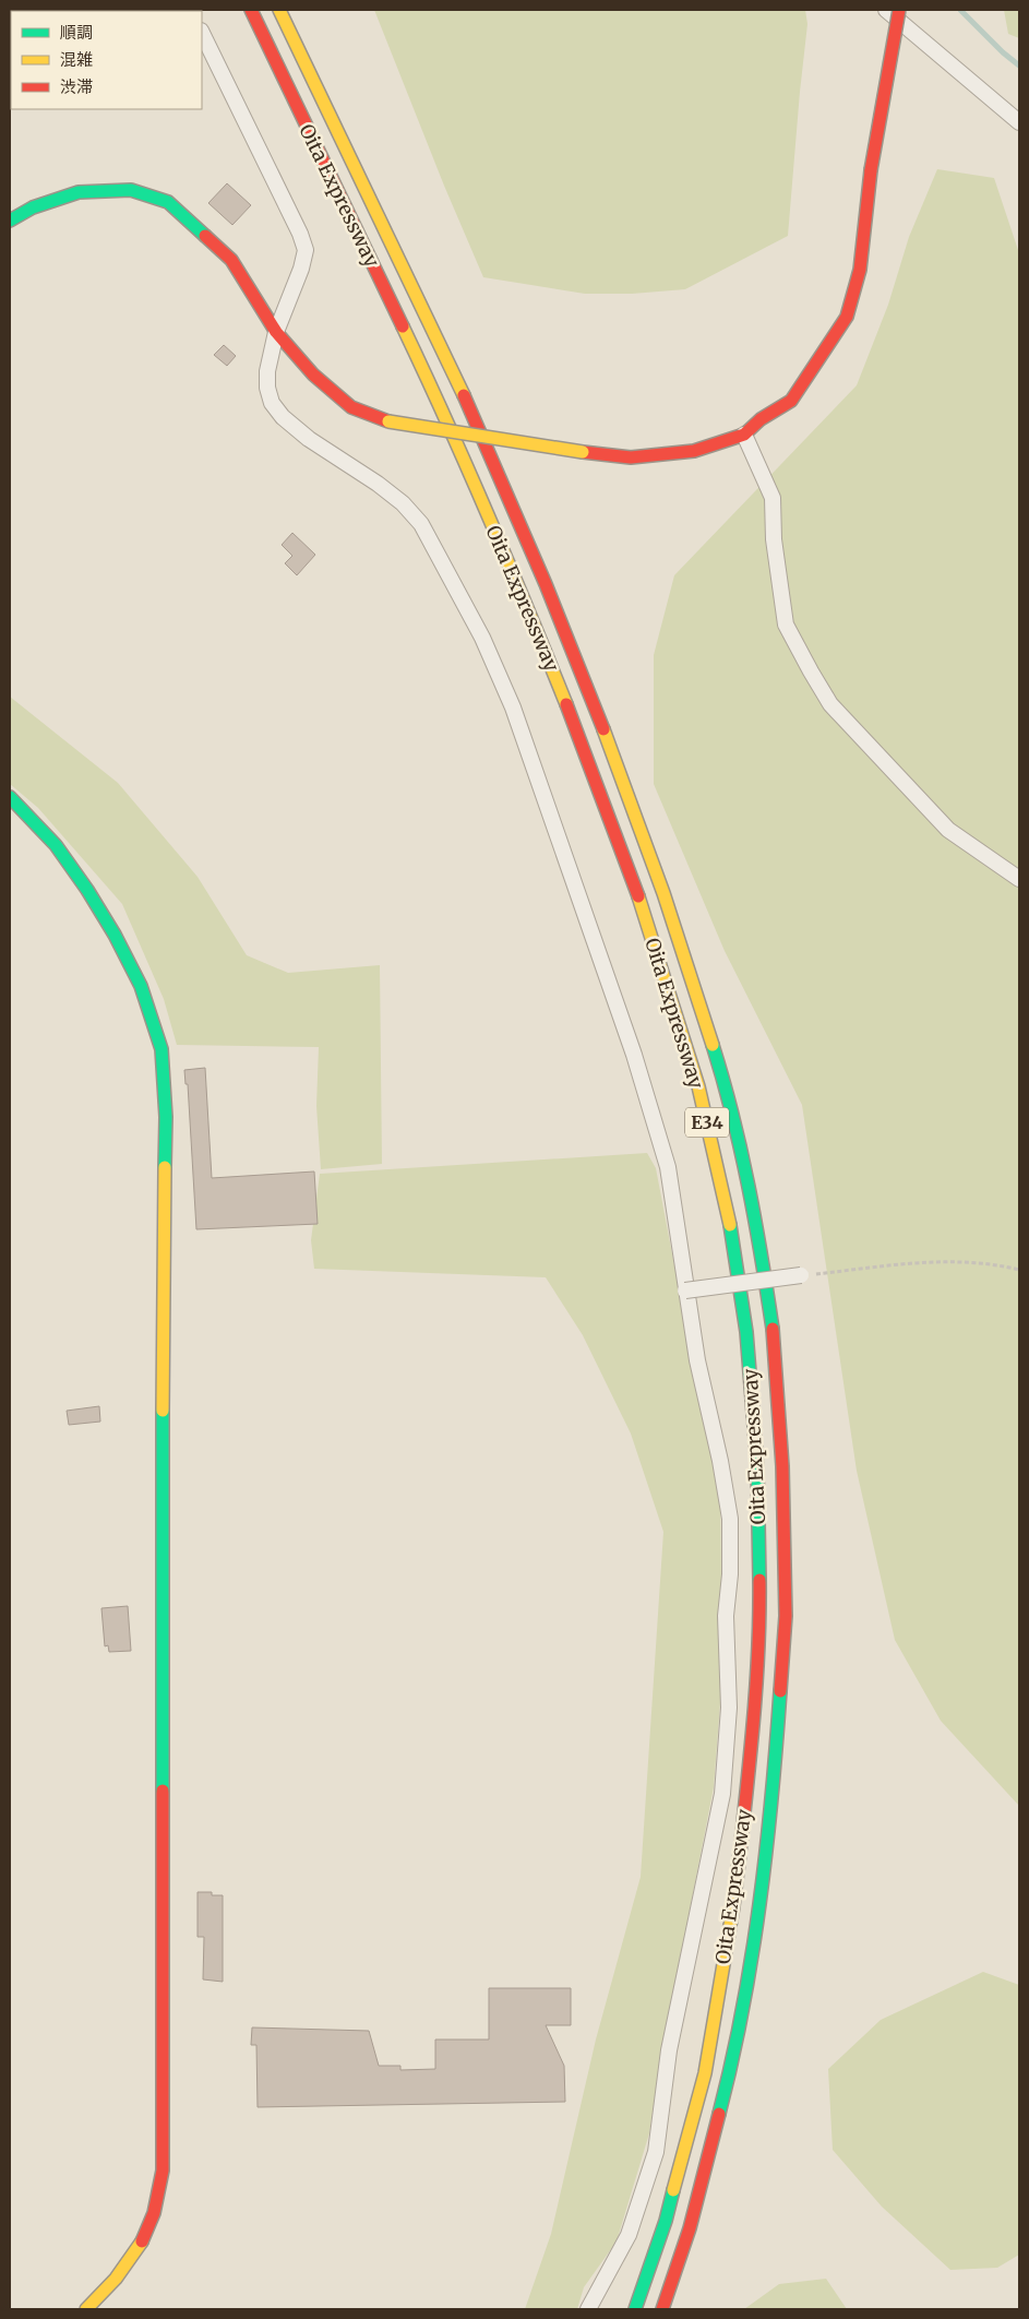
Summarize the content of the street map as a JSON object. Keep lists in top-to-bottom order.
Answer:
{
  "streets": {
    "main road": ["Oita Expressway", "E34"]
  },
  "legend": ["順調", "混雑", "渋滞"]
}
